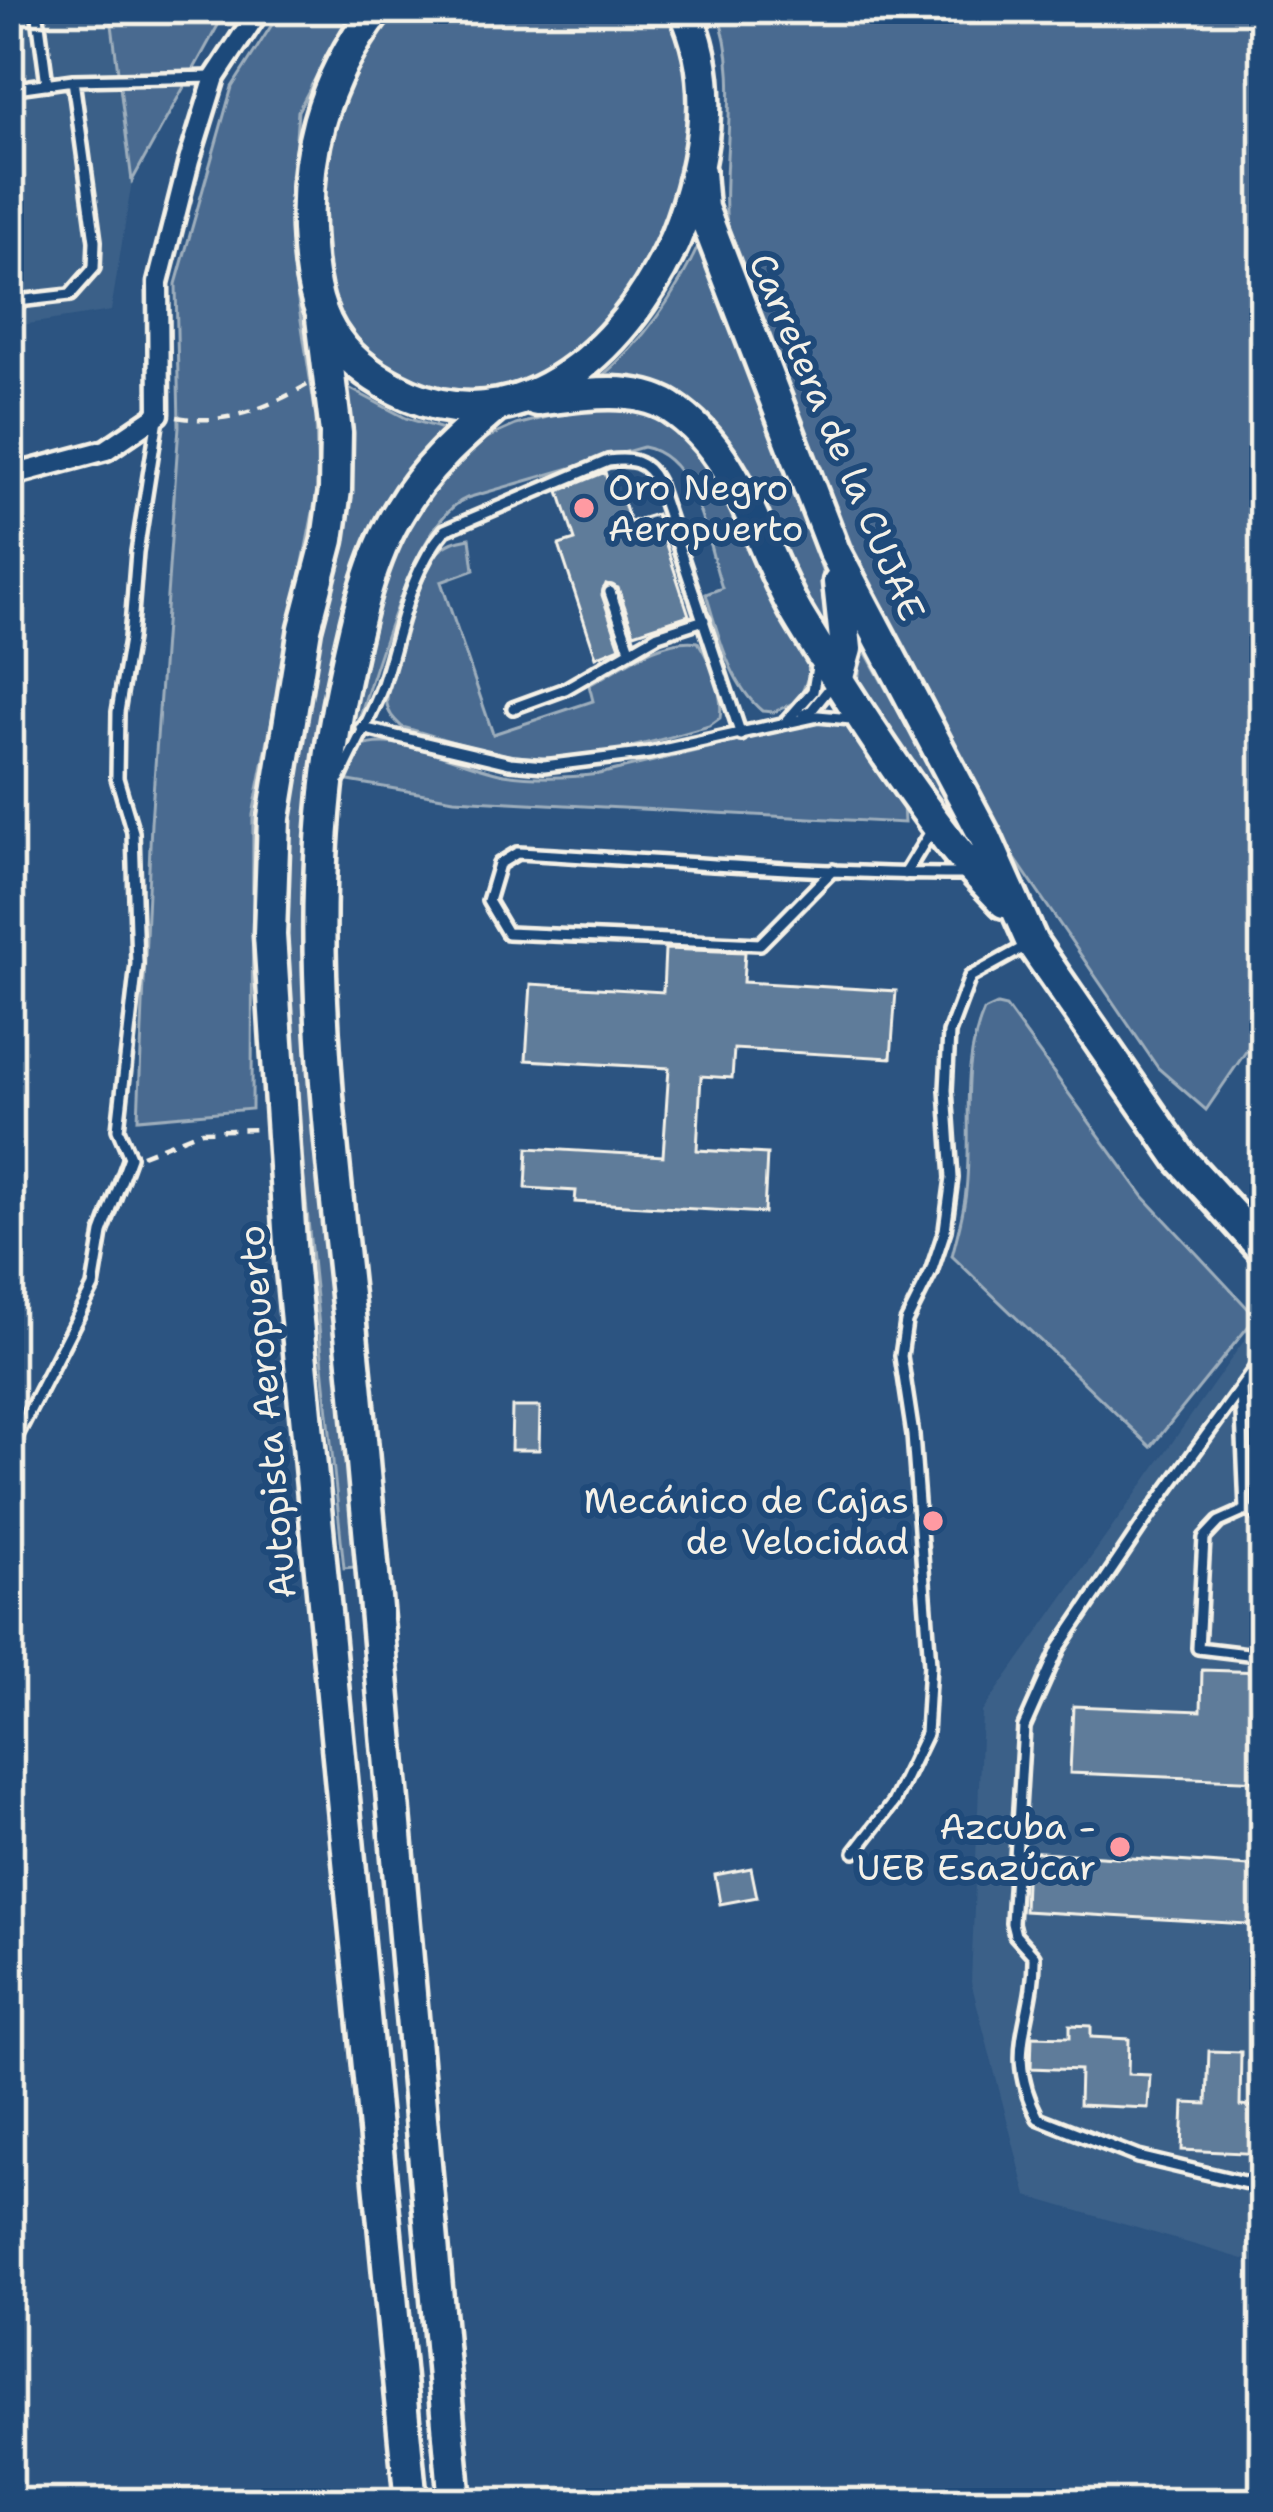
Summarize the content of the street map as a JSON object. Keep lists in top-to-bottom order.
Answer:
{
  "streets": {
    "highway": ["Carretera de la CUJAE", "Autopista Aeropuerto"]
  },
  "crossings": [
    ["Carretera de la CUJAE", "Autopista Aeropuerto"]
  ],
  "places": ["Oro Negro Aeropuerto", "Mecánico de Cajas de Velocidad", "Azcuba - UEB Esazúcar"]
}
